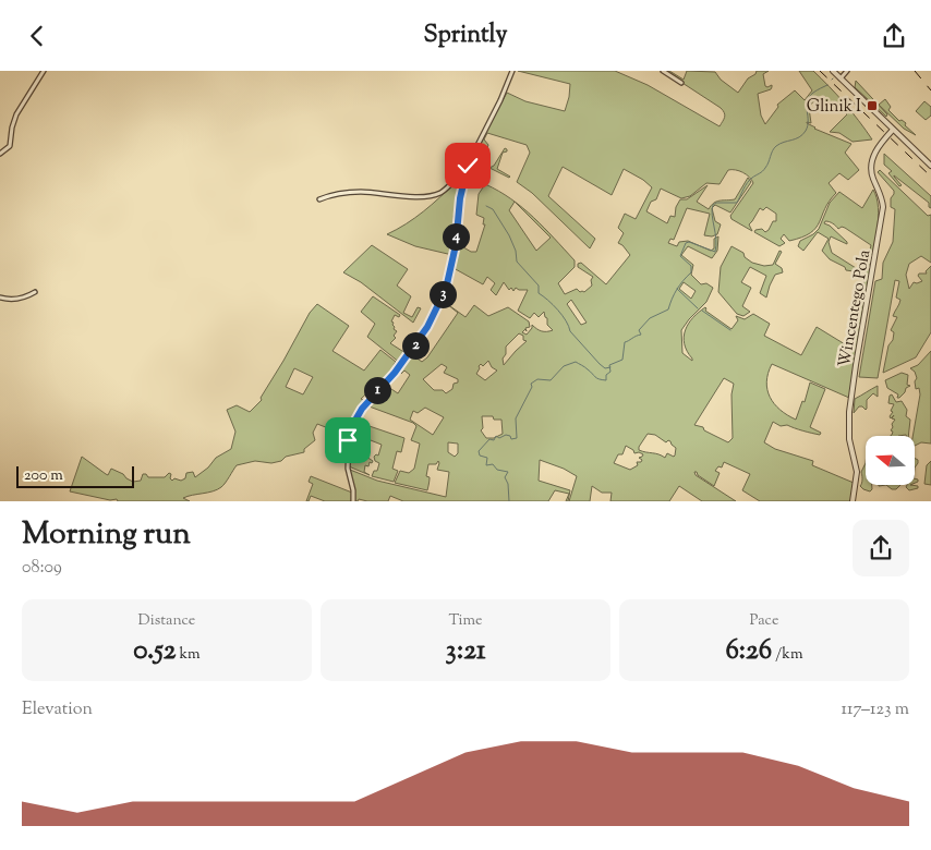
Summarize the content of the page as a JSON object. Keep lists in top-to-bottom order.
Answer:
{
  "streets": {
    "street": ["Wincentego Pola"]
  },
  "places": {
    "transit": ["Glinik I"]
  },
  "scale_bar": "200 m",
  "north": "left",
  "page": {
    "header": "Sprintly",
    "pins": [
      "4",
      "3",
      "2",
      "1"
    ],
    "scale": "200 m",
    "heading": ["Morning run", "08:09"],
    "stats": [
      ["Distance", "0.52 km"],
      ["Time", "3:21"],
      ["Pace", "6:26 /km"]
    ],
    "chart": ["Elevation", "117–123 m"]
  }
}
